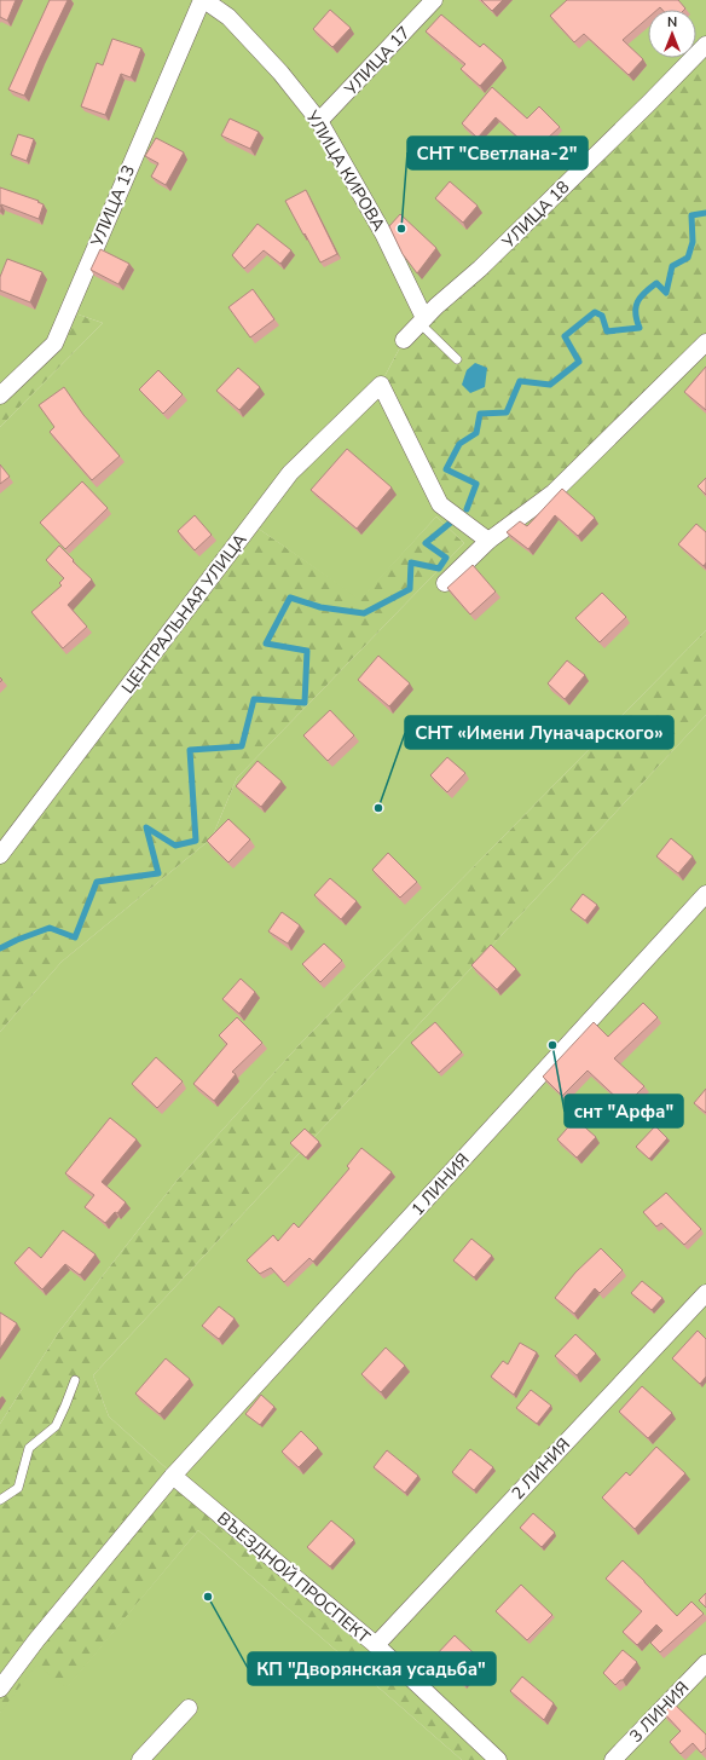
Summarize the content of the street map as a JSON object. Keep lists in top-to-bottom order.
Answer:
{
  "streets": {
    "street": [
      "УЛИЦА 17",
      "УЛИЦА КИРОВА",
      "УЛИЦА 13",
      "УЛИЦА 18",
      "ЦЕНТРАЛЬНАЯ УЛИЦА",
      "1 ЛИНИЯ",
      "2 ЛИНИЯ",
      "ВЪЕЗДНОЙ ПРОСПЕКТ",
      "3 ЛИНИЯ"
    ]
  },
  "crossings": [
    ["УЛИЦА 17", "УЛИЦА КИРОВА"],
    ["УЛИЦА КИРОВА", "УЛИЦА 13"],
    ["УЛИЦА КИРОВА", "УЛИЦА 18"],
    ["1 ЛИНИЯ", "ВЪЕЗДНОЙ ПРОСПЕКТ"],
    ["2 ЛИНИЯ", "ВЪЕЗДНОЙ ПРОСПЕКТ"]
  ],
  "places": [
    "СНТ \"Светлана-2\"",
    "СНТ «Имени Луначарского»",
    "снт \"Арфа\"",
    "КП \"Дворянская усадьба\""
  ],
  "north": "top"
}
